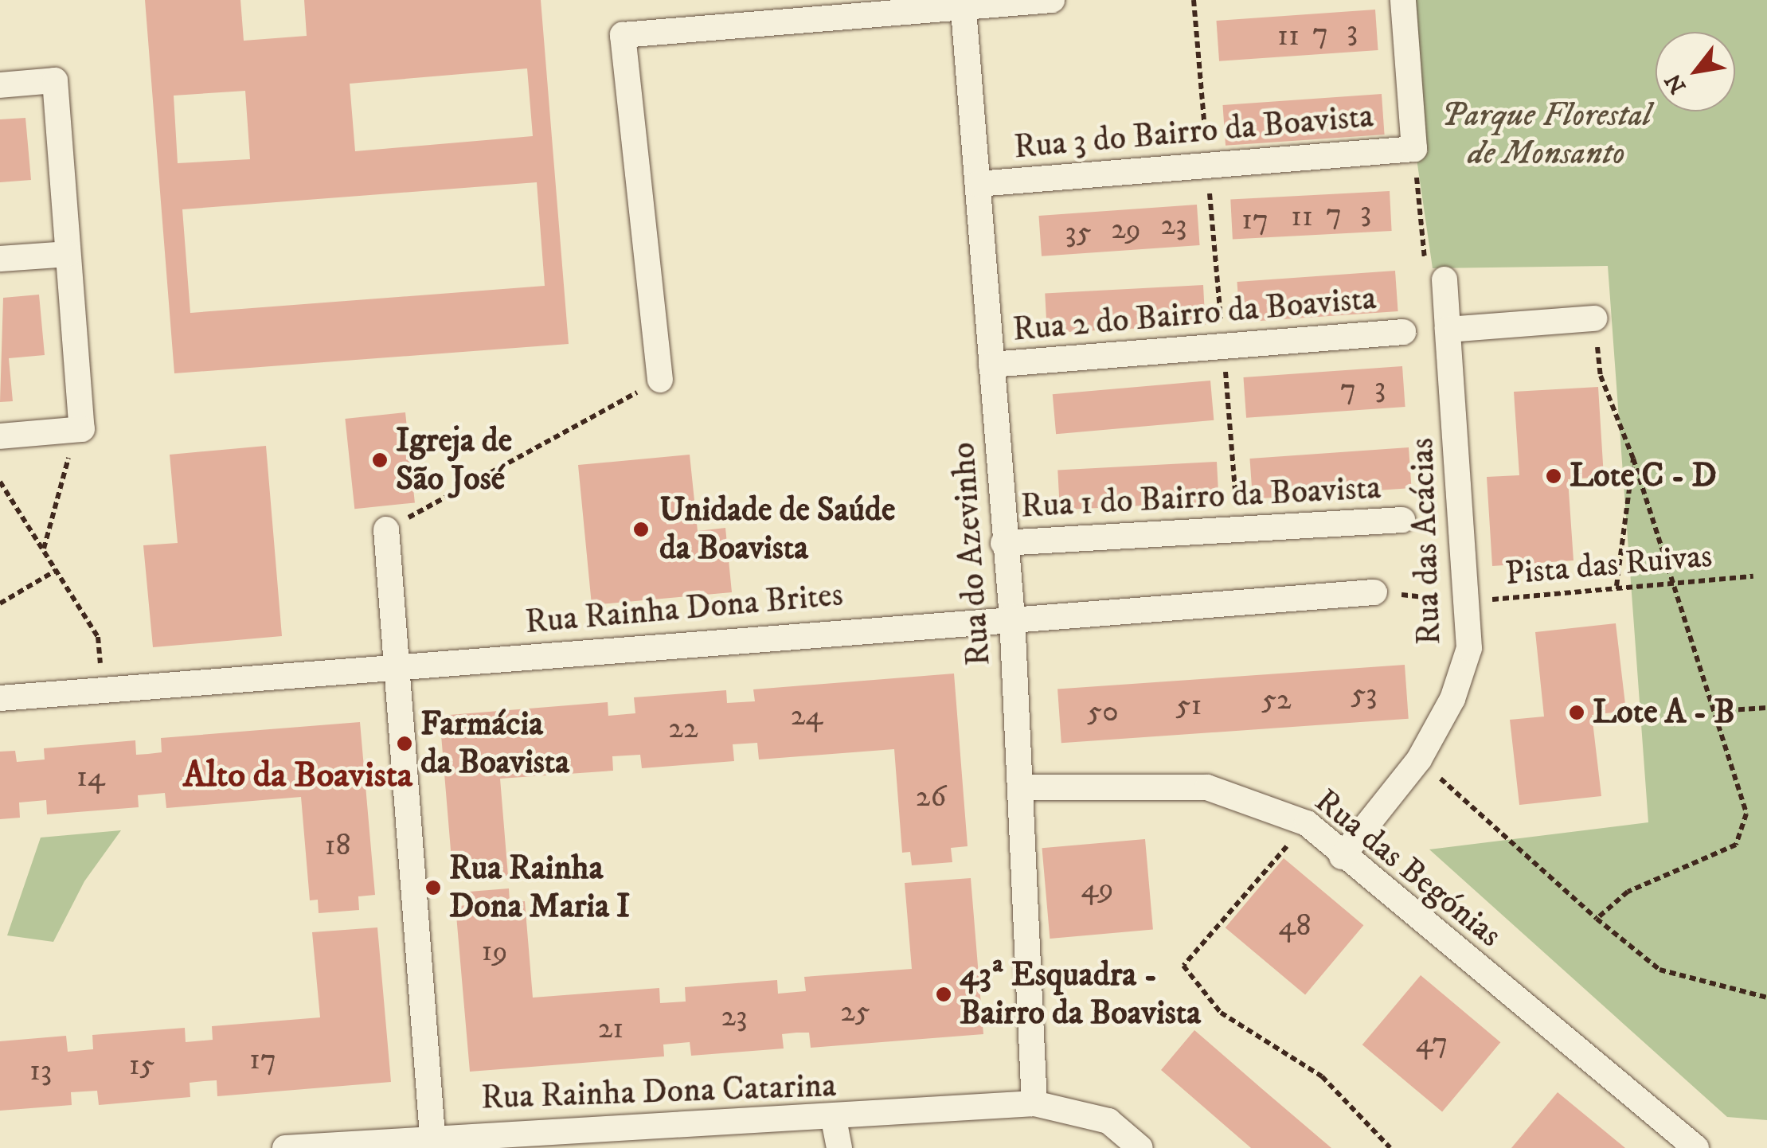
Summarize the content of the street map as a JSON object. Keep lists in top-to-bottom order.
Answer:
{
  "streets": {
    "street": [
      "Rua 3 do Bairro da Boavista",
      "Rua 2 do Bairro da Boavista",
      "Rua 1 do Bairro da Boavista",
      "Rua das Acácias",
      "Rua do Azevinho",
      "Rua Rainha Dona Brites",
      "Rua das Begónias",
      "Rua Rainha Dona Catarina"
    ],
    "path": ["Pista das Ruivas"]
  },
  "crossings": [
    ["Rua 3 do Bairro da Boavista", "Rua do Azevinho"],
    ["Rua 2 do Bairro da Boavista", "Rua do Azevinho"],
    ["Rua 1 do Bairro da Boavista", "Rua do Azevinho"],
    ["Rua das Acácias", "Pista das Ruivas"],
    ["Rua das Acácias", "Rua das Begónias"],
    ["Rua do Azevinho", "Rua Rainha Dona Brites"],
    ["Rua do Azevinho", "Rua das Begónias"],
    ["Rua do Azevinho", "Rua Rainha Dona Catarina"],
    ["Pista das Ruivas", "Rua Rainha Dona Brites"]
  ],
  "districts": ["Alto da Boavista"],
  "parks": ["Parque Florestal de Monsanto"],
  "places": [
    "Igreja de São José",
    "Lote C - D",
    "Unidade de Saúde da Boavista",
    "Lote A - B",
    "Farmácia da Boavista",
    "Rua Rainha Dona Maria I",
    "43ª Esquadra - Bairro da Boavista"
  ],
  "house_numbers": [
    "3",
    "7",
    "11",
    "3",
    "7",
    "11",
    "17",
    "23",
    "29",
    "35",
    "3",
    "7",
    "53",
    "52",
    "51",
    "50",
    "24",
    "22",
    "14",
    "26",
    "18",
    "49",
    "48",
    "19",
    "25",
    "23",
    "21",
    "47",
    "17",
    "15",
    "13"
  ],
  "north": "bottom left"
}
